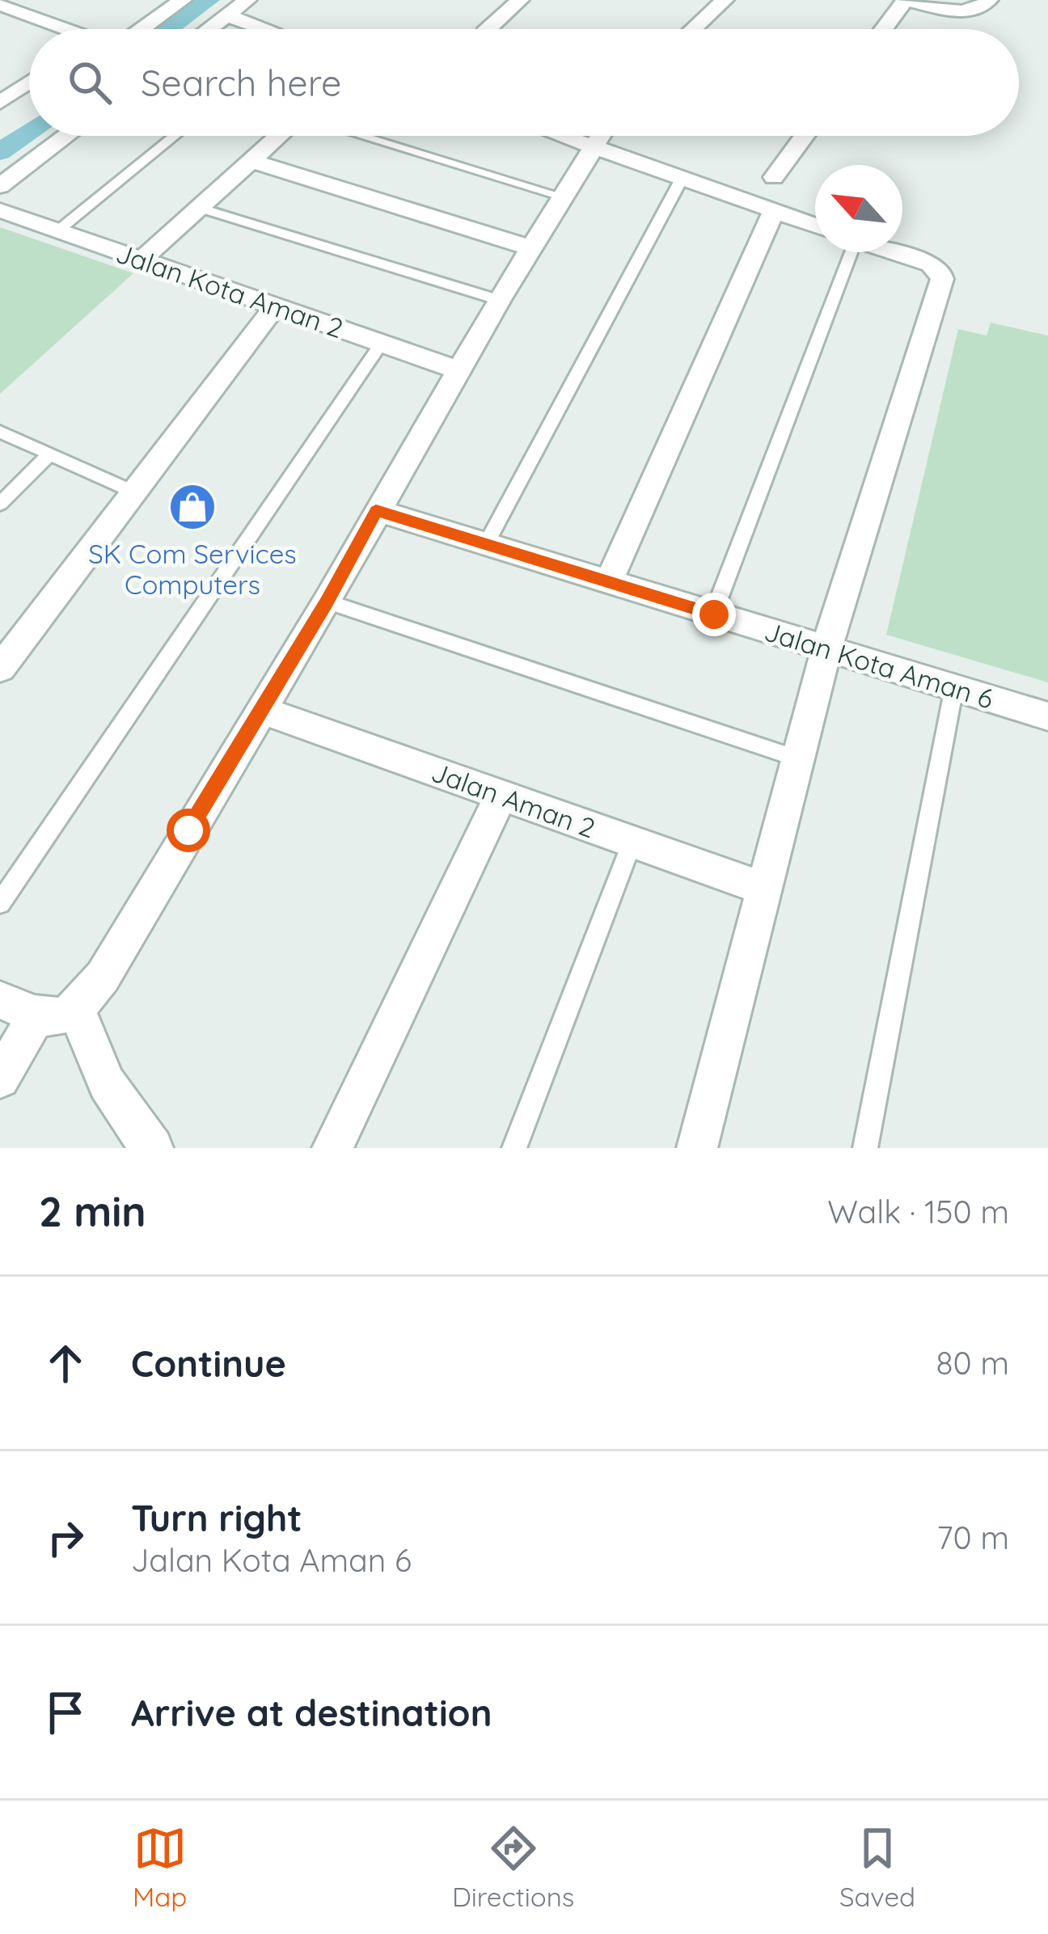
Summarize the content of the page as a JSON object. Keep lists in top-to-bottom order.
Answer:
{
  "streets": {
    "street": ["Jalan Kota Aman 2", "Jalan Kota Aman 6", "Jalan Aman 2"]
  },
  "places": {
    "shop": ["SK Com Services Computers"]
  },
  "north": "top left",
  "page": {
    "search": "Search here",
    "heading": ["2 min", "Walk · 150 m"],
    "list": [
      ["Continue", "80 m"],
      ["Turn right", "Jalan Kota Aman 6", "70 m"],
      "Arrive at destination"
    ],
    "nav": ["Map", "Directions", "Saved"]
  }
}
